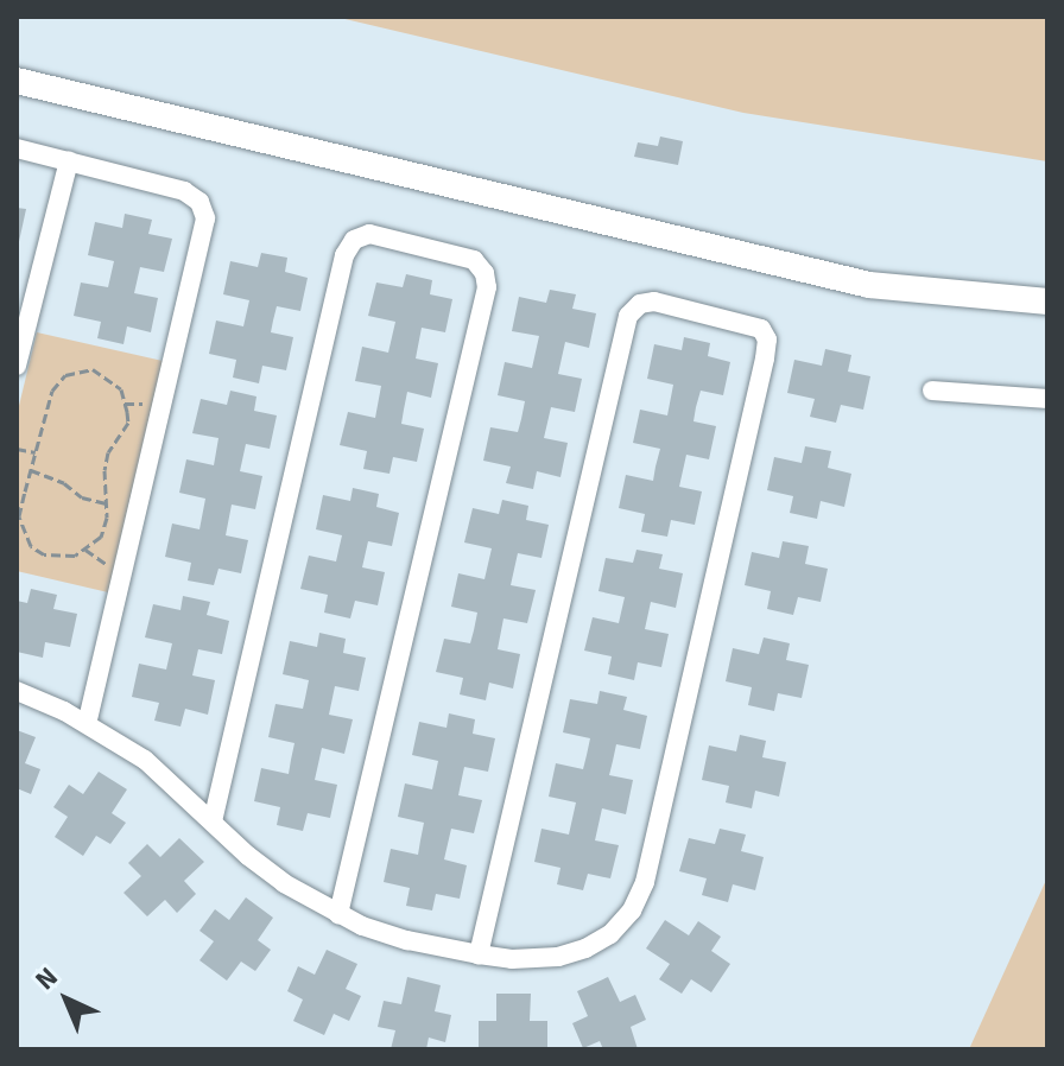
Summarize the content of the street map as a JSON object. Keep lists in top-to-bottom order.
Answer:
{
  "north": "top left"
}
